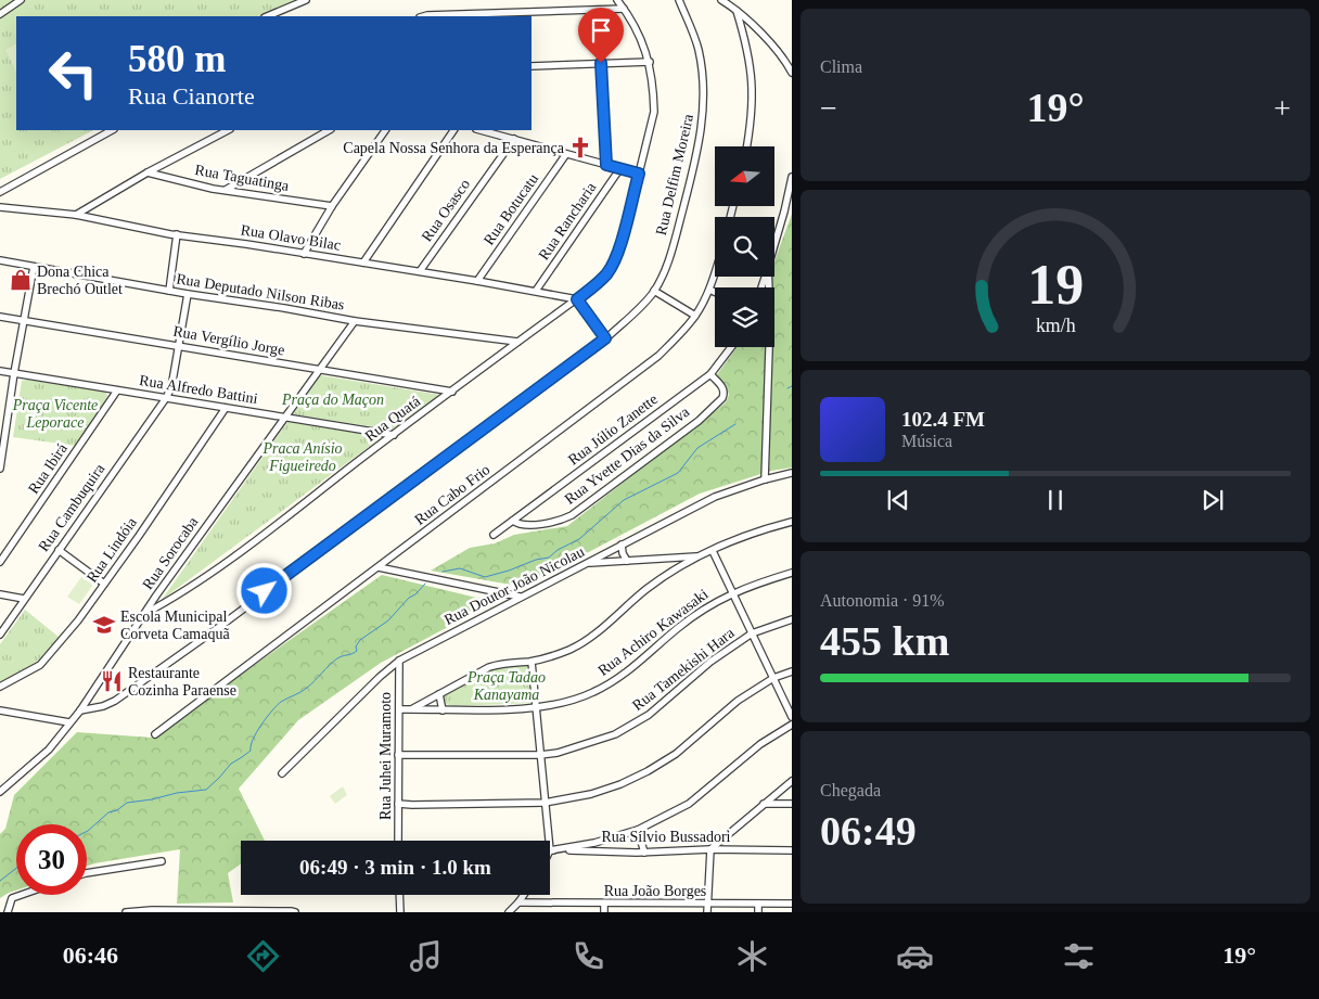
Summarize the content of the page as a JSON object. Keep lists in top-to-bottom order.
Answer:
{
  "streets": {
    "street": [
      "Rua Delfim Moreira",
      "Rua Taguatinga",
      "Rua Botucatu",
      "Rua Osasco",
      "Rua Rancharia",
      "Rua Olavo Bilac",
      "Rua Deputado Nilson Ribas",
      "Rua Vergílio Jorge",
      "Rua Alfredo Battini",
      "Rua Quatá",
      "Rua Júlio Zanette",
      "Rua Yvette Dias da Silva",
      "Rua Ibirá",
      "Rua Cabo Frio",
      "Rua Cambuquira",
      "Rua Lindóia",
      "Rua Sorocaba",
      "Rua Doutor João Nicolau",
      "Rua Achiro Kawasaki",
      "Rua Tamekishi Hara",
      "Rua Juhei Muramoto",
      "Rua Sílvio Bussadori",
      "Rua João Borges"
    ]
  },
  "crossings": [
    ["Rua Delfim Moreira", "Rua Sorocaba"],
    ["Rua Botucatu", "Rua Olavo Bilac"],
    ["Rua Osasco", "Rua Olavo Bilac"],
    ["Rua Rancharia", "Rua Olavo Bilac"],
    ["Rua Olavo Bilac", "Rua Quatá"],
    ["Rua Deputado Nilson Ribas", "Rua Quatá"],
    ["Rua Deputado Nilson Ribas", "Rua Cambuquira"],
    ["Rua Deputado Nilson Ribas", "Rua Sorocaba"],
    ["Rua Vergílio Jorge", "Rua Quatá"],
    ["Rua Vergílio Jorge", "Rua Cambuquira"],
    ["Rua Vergílio Jorge", "Rua Sorocaba"],
    ["Rua Alfredo Battini", "Rua Quatá"],
    ["Rua Alfredo Battini", "Rua Ibirá"],
    ["Rua Alfredo Battini", "Rua Cambuquira"],
    ["Rua Alfredo Battini", "Rua Lindóia"],
    ["Rua Alfredo Battini", "Rua Sorocaba"],
    ["Rua Quatá", "Rua Sorocaba"],
    ["Rua Júlio Zanette", "Rua Yvette Dias da Silva"],
    ["Rua Doutor João Nicolau", "Rua Juhei Muramoto"],
    ["Rua Achiro Kawasaki", "Rua Juhei Muramoto"],
    ["Rua Tamekishi Hara", "Rua Juhei Muramoto"]
  ],
  "parks": [
    "Praça do Maçon",
    "Praça Vicente Leporace",
    "Praca Anísio Figueiredo",
    "Praça Tadao Kanayama"
  ],
  "places": {
    "church": ["Capela Nossa Senhora da Esperança"],
    "shop": ["Dona Chica Brechó Outlet"],
    "school or university": ["Escola Municipal Corveta Camaquã"],
    "restaurant": ["Restaurante Cozinha Paraense"]
  },
  "north": "left",
  "page": {
    "tile": [
      "Clima",
      ["Autonomia · 91%", "455 km"],
      ["Chegada", "06:49"]
    ],
    "turn": ["580 m", "Rua Cianorte"],
    "heat": ["−", "19°", "+"],
    "song": ["102.4 FM", "Música"],
    "limit": "30",
    "trip": "06:49 · 3 min · 1.0 km",
    "tabs": ["06:46", "19°"],
    "gauge": ["19", "km/h"]
  }
}
